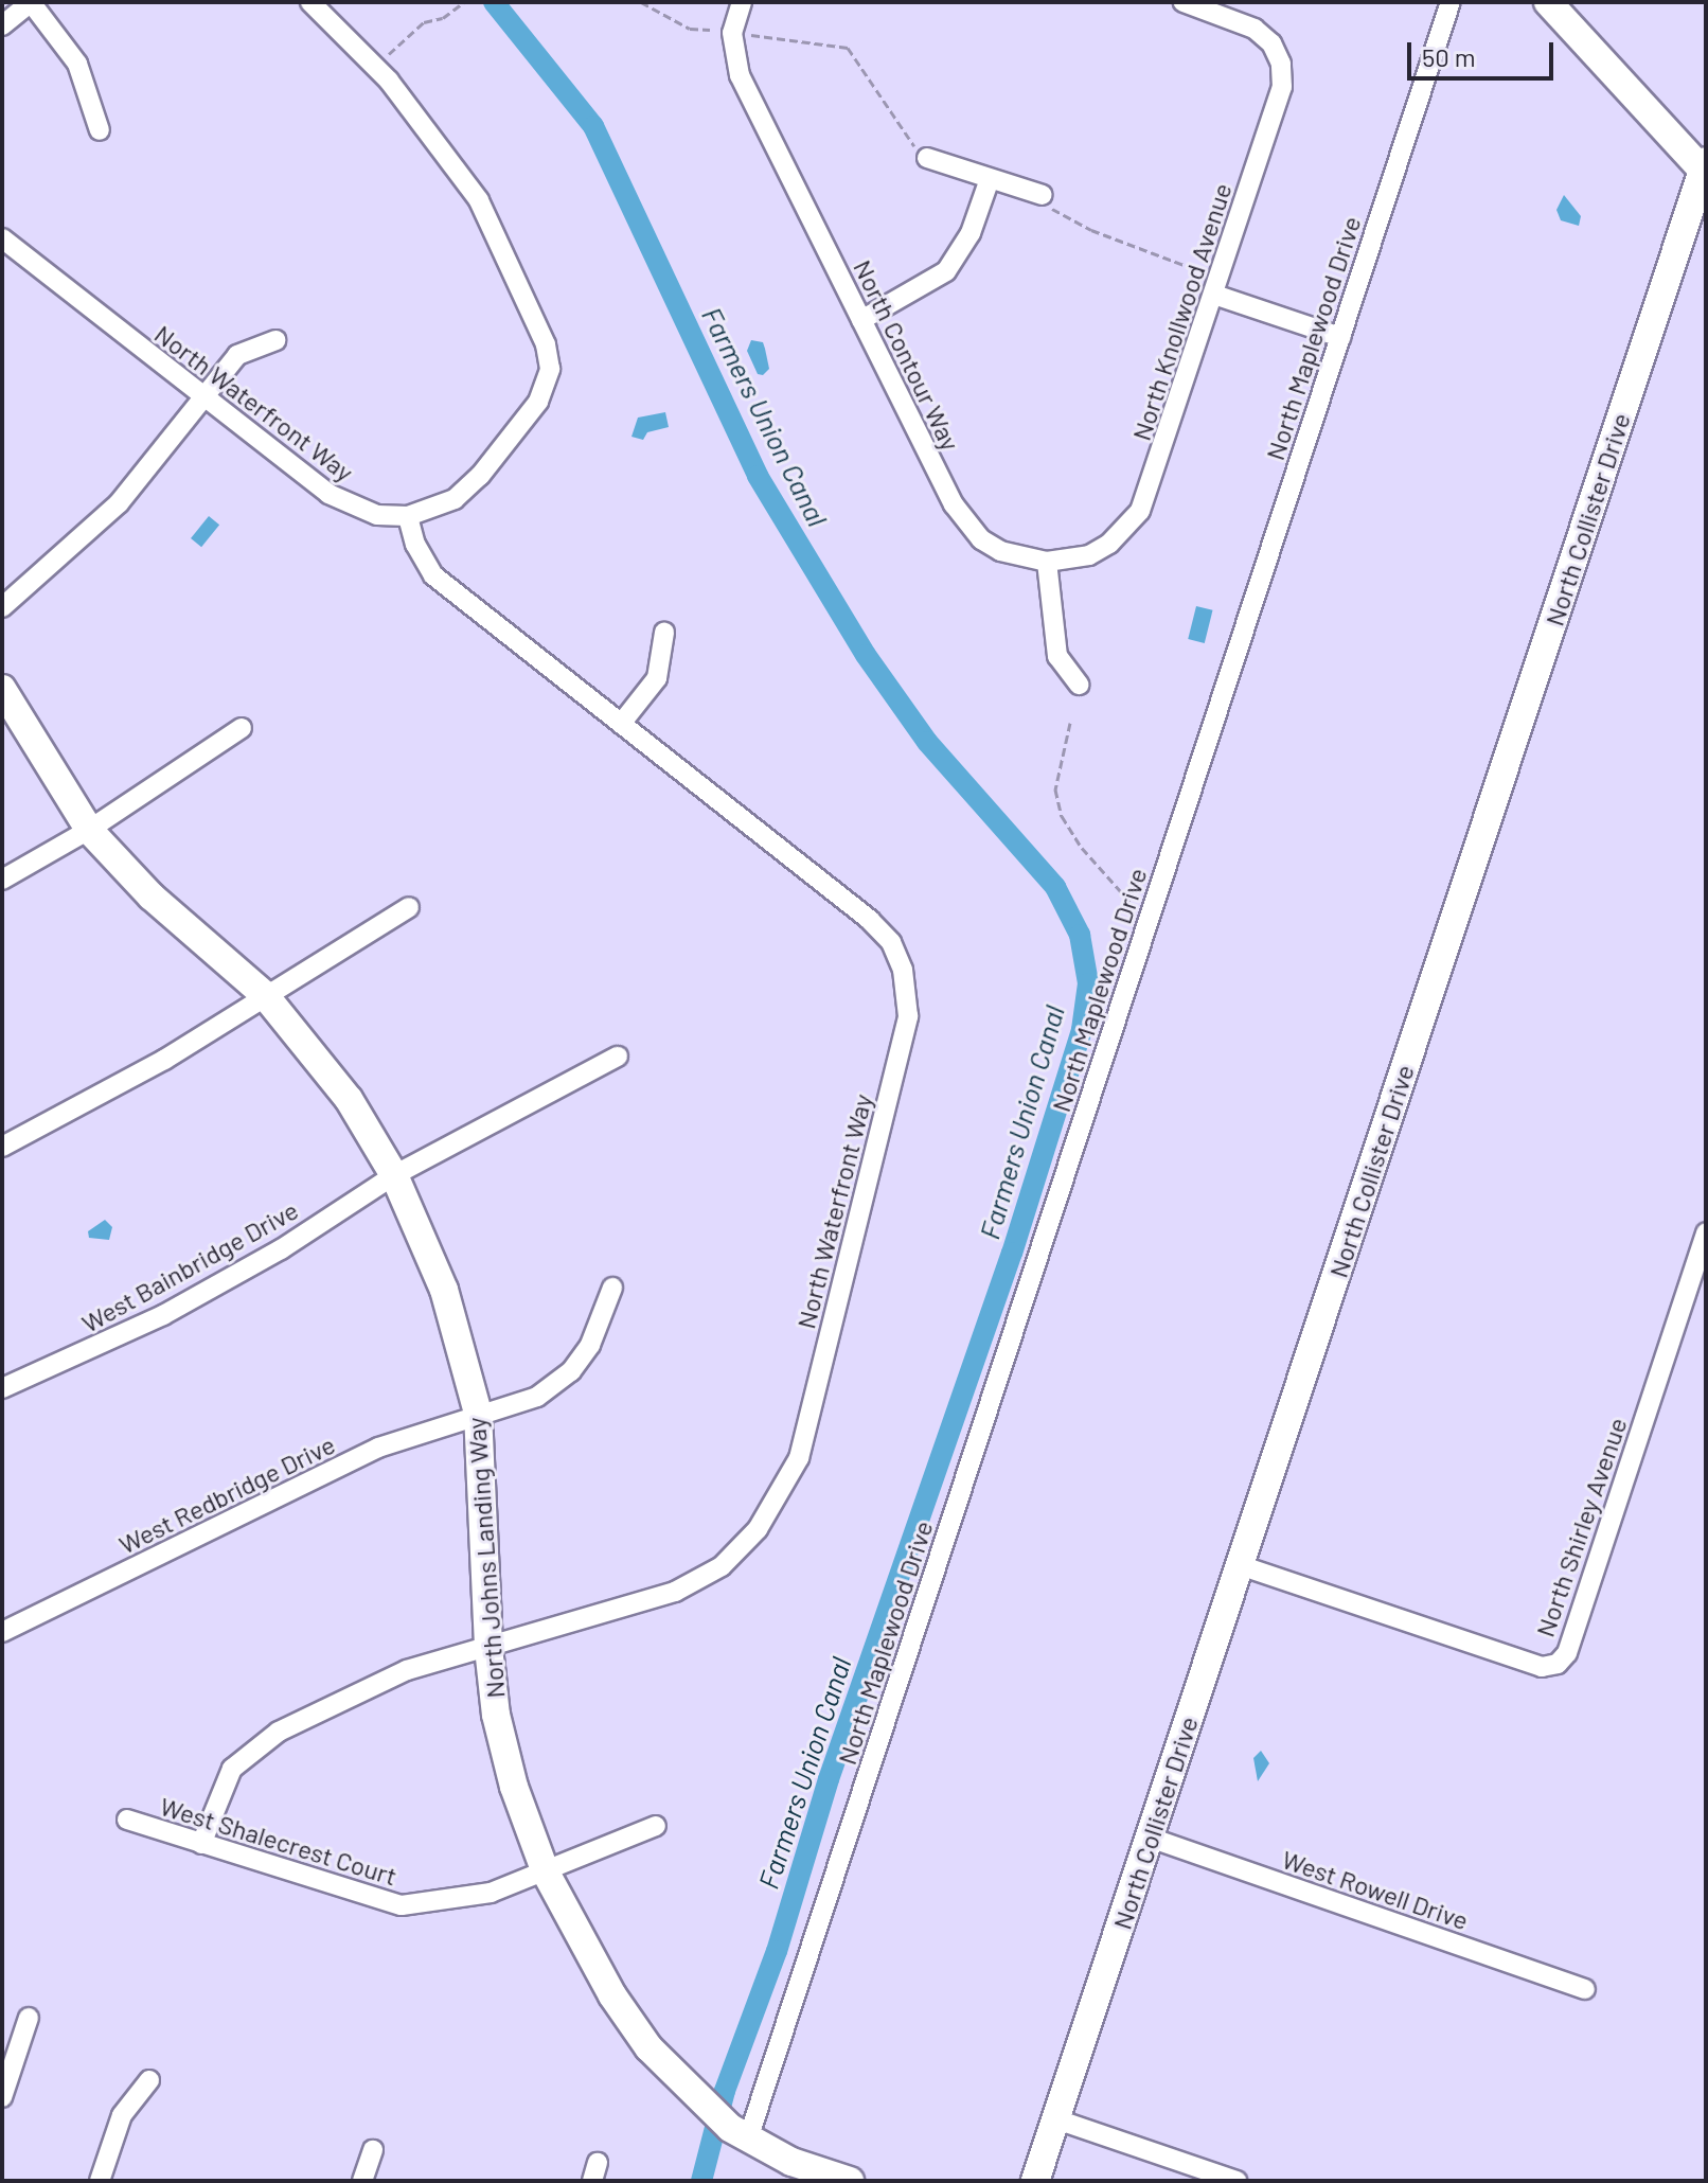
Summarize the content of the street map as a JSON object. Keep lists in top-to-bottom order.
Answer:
{
  "streets": {
    "street": [
      "North Knollwood Avenue",
      "North Maplewood Drive",
      "North Contour Way",
      "North Waterfront Way",
      "North Collister Drive",
      "West Bainbridge Drive",
      "West Redbridge Drive",
      "North Shirley Avenue",
      "North Johns Landing Way",
      "West Shalecrest Court",
      "West Rowell Drive"
    ]
  },
  "crossings": [
    ["North Knollwood Avenue", "North Contour Way"],
    ["North Maplewood Drive", "North Johns Landing Way"],
    ["North Waterfront Way", "North Johns Landing Way"],
    ["North Waterfront Way", "West Shalecrest Court"],
    ["North Collister Drive", "North Shirley Avenue"],
    ["North Collister Drive", "West Rowell Drive"],
    ["West Bainbridge Drive", "North Johns Landing Way"],
    ["West Redbridge Drive", "North Johns Landing Way"],
    ["North Johns Landing Way", "West Shalecrest Court"]
  ],
  "water": ["Farmers Union Canal"],
  "scale_bar": "50 m"
}
